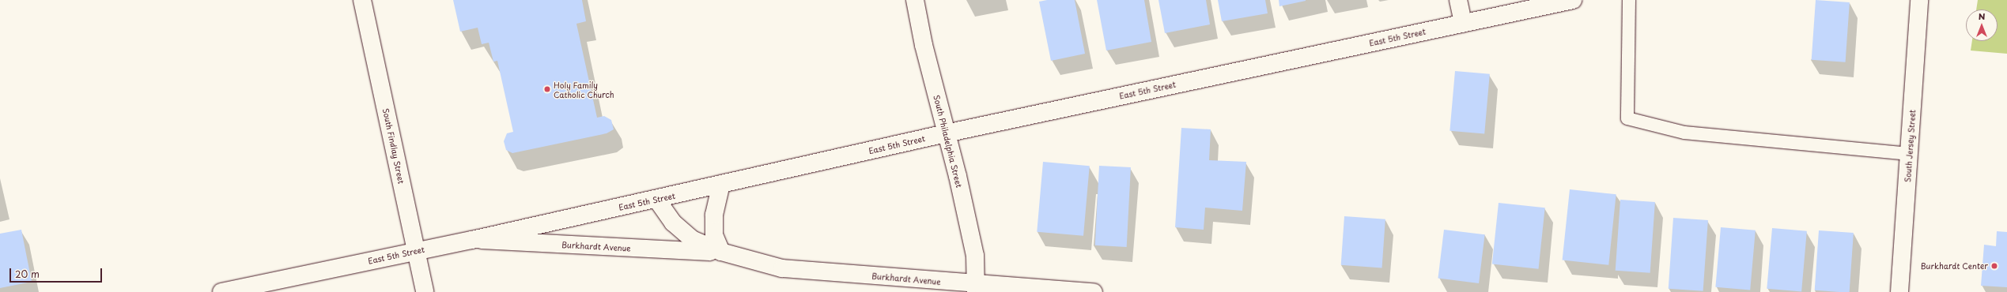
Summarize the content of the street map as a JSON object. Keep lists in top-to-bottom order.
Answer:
{
  "streets": {
    "street": [
      "East 5th Street",
      "South Philadelphia Street",
      "South Findlay Street",
      "South Jersey Street",
      "Burkhardt Avenue"
    ]
  },
  "crossings": [
    ["East 5th Street", "South Philadelphia Street"],
    ["East 5th Street", "South Findlay Street"],
    ["East 5th Street", "Burkhardt Avenue"],
    ["South Philadelphia Street", "Burkhardt Avenue"]
  ],
  "places": ["Holy Family Catholic Church", "Burkhardt Center"],
  "scale_bar": "20 m",
  "north": "top"
}
